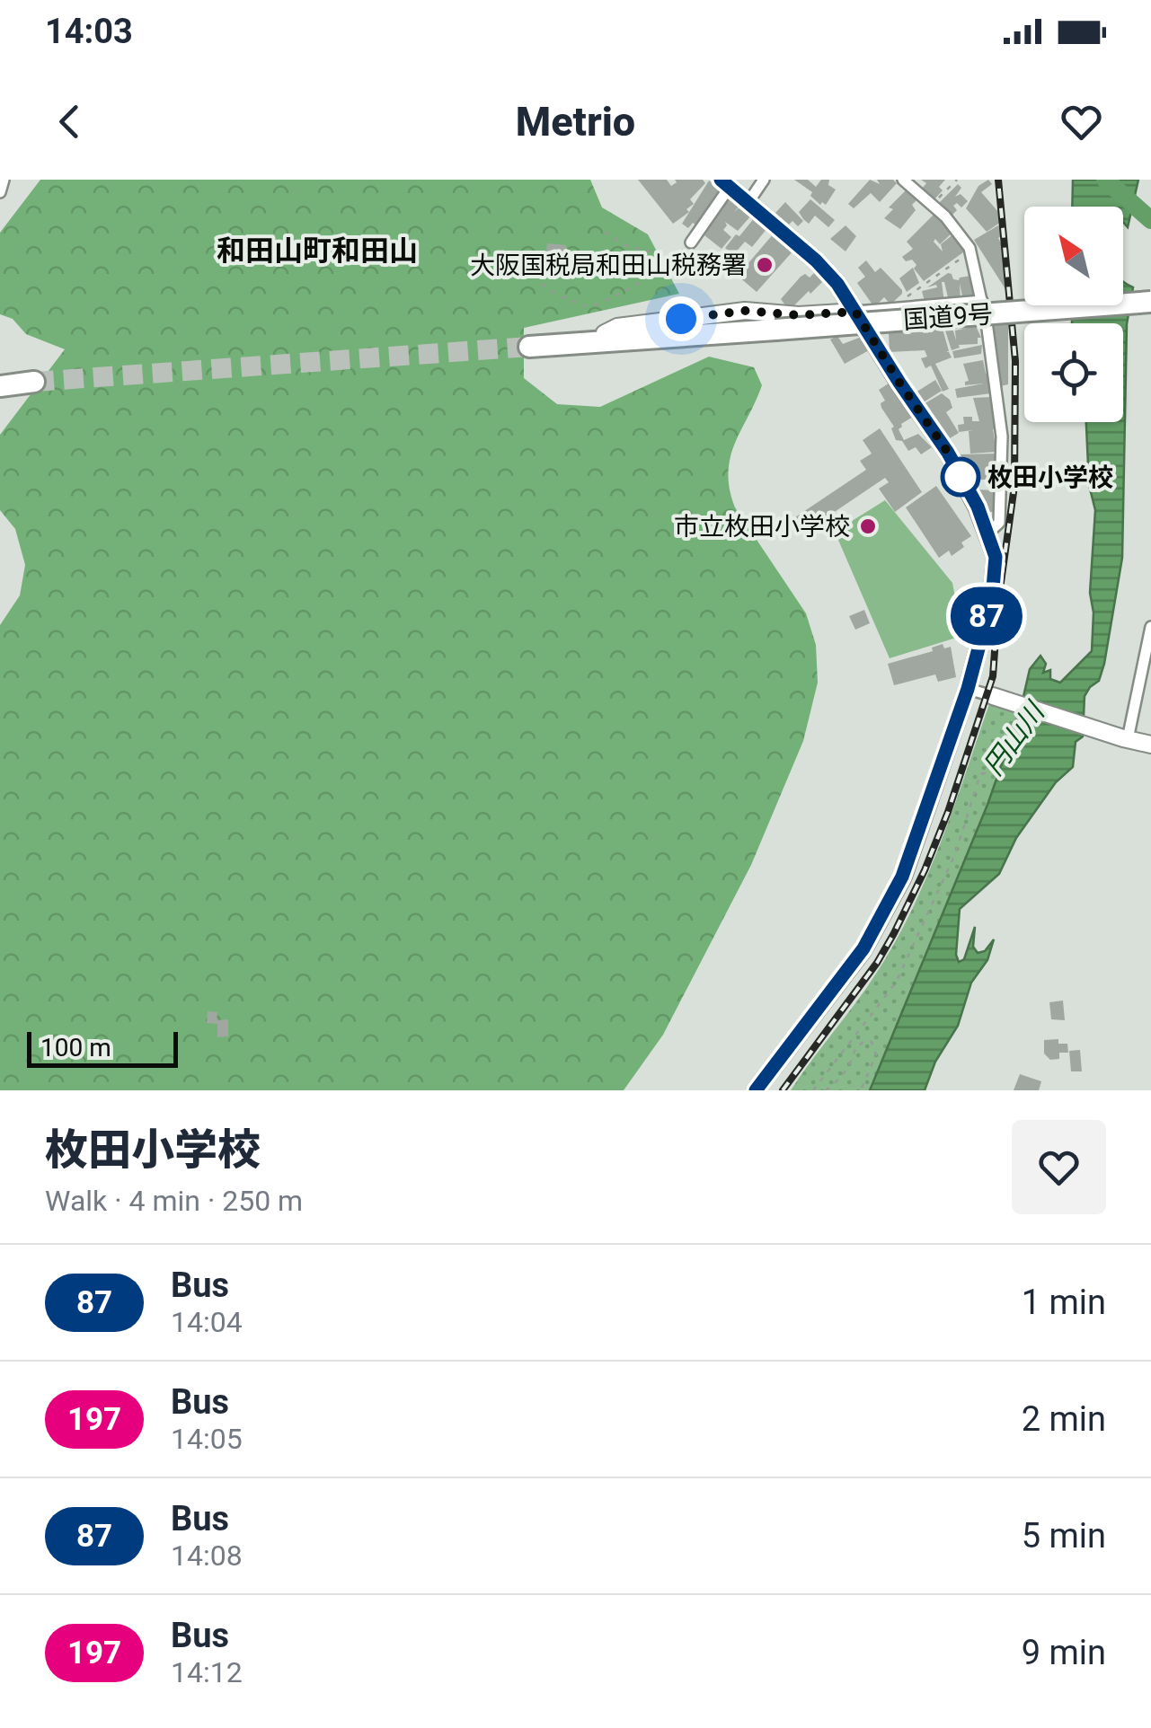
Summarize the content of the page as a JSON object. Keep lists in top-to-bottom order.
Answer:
{
  "streets": {
    "highway": ["国道9号"]
  },
  "districts": ["和田山町和田山"],
  "water": ["円山川"],
  "places": ["大阪国税局和田山税務署", "枚田小学校", "市立枚田小学校"],
  "lines": ["bus line 87"],
  "scale_bar": "100 m",
  "north": "top left",
  "page": {
    "status": "14:03",
    "header": "Metrio",
    "on_map": "87",
    "scale": "100 m",
    "heading": ["枚田小学校", "Walk · 4 min · 250 m"],
    "list": [
      {
        "mark": "87",
        "name": "Bus",
        "note": "14:04",
        "value": "1 min"
      },
      {
        "mark": "197",
        "name": "Bus",
        "note": "14:05",
        "value": "2 min"
      },
      {
        "mark": "87",
        "name": "Bus",
        "note": "14:08",
        "value": "5 min"
      },
      {
        "mark": "197",
        "name": "Bus",
        "note": "14:12",
        "value": "9 min"
      }
    ]
  }
}
